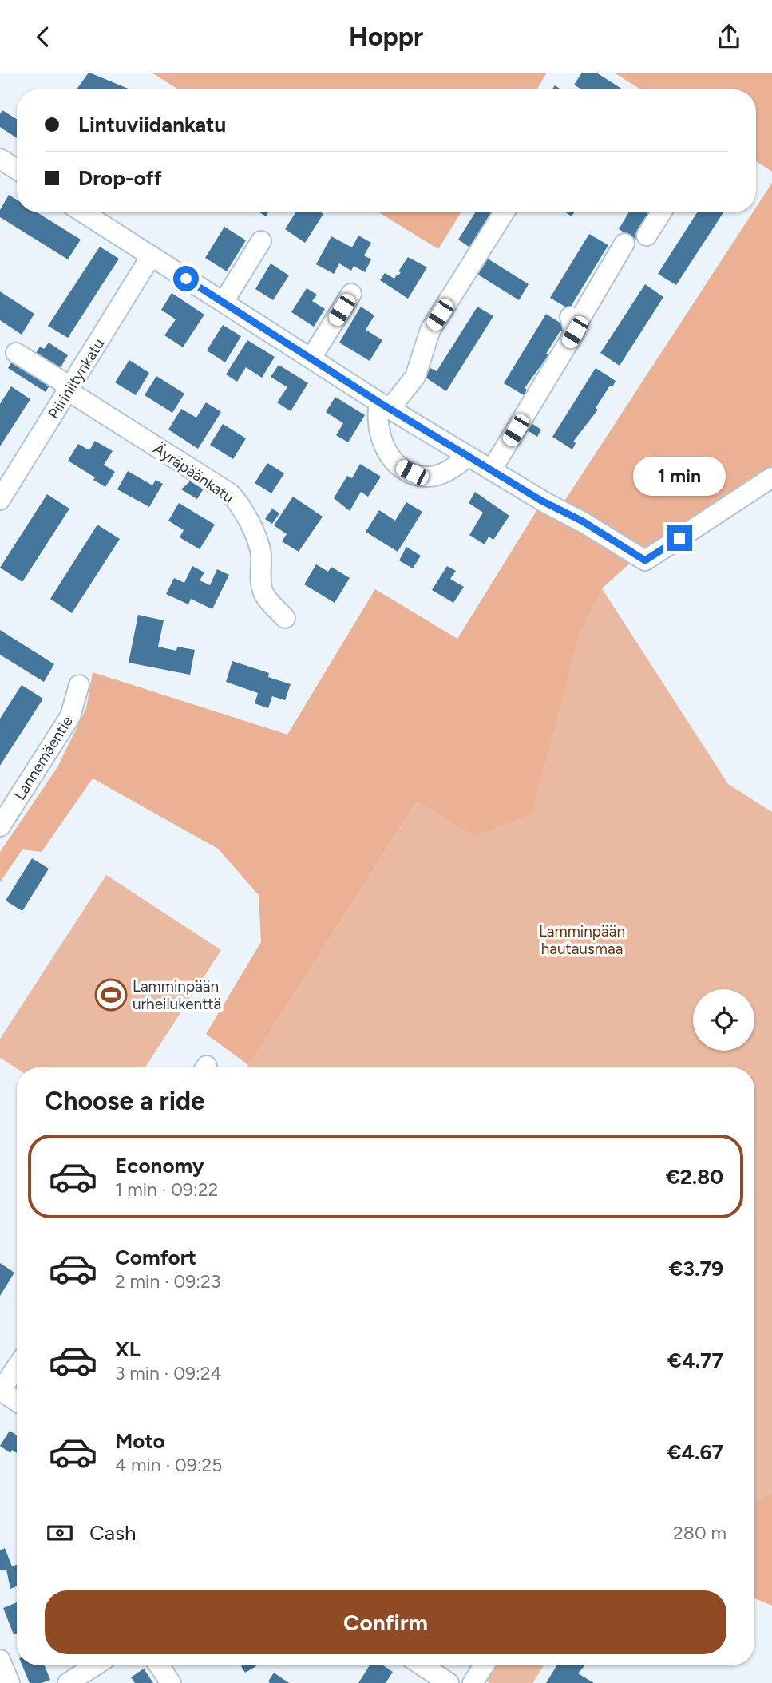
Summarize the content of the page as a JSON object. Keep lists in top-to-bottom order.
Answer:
{
  "streets": {
    "street": ["Piiriniitynkatu", "Äyräpäänkatu", "Lannemäentie"]
  },
  "crossings": [
    ["Piiriniitynkatu", "Äyräpäänkatu"]
  ],
  "parks": ["Lamminpään hautausmaa"],
  "places": {
    "sports": ["Lamminpään urheilukenttä"]
  },
  "page": {
    "header": "Hoppr",
    "banner": ["Lintuviidankatu", "Drop-off"],
    "bubble": "1 min",
    "heading": "Choose a ride",
    "list": [
      {
        "name": "Economy",
        "note": "1 min · 09:22",
        "value": "€2.80"
      },
      {
        "name": "Comfort",
        "note": "2 min · 09:23",
        "value": "€3.79"
      },
      {
        "name": "XL",
        "note": "3 min · 09:24",
        "value": "€4.77"
      },
      {
        "name": "Moto",
        "note": "4 min · 09:25",
        "value": "€4.67"
      }
    ],
    "pay": ["Cash", "280 m"],
    "buttons": "Confirm"
  }
}
